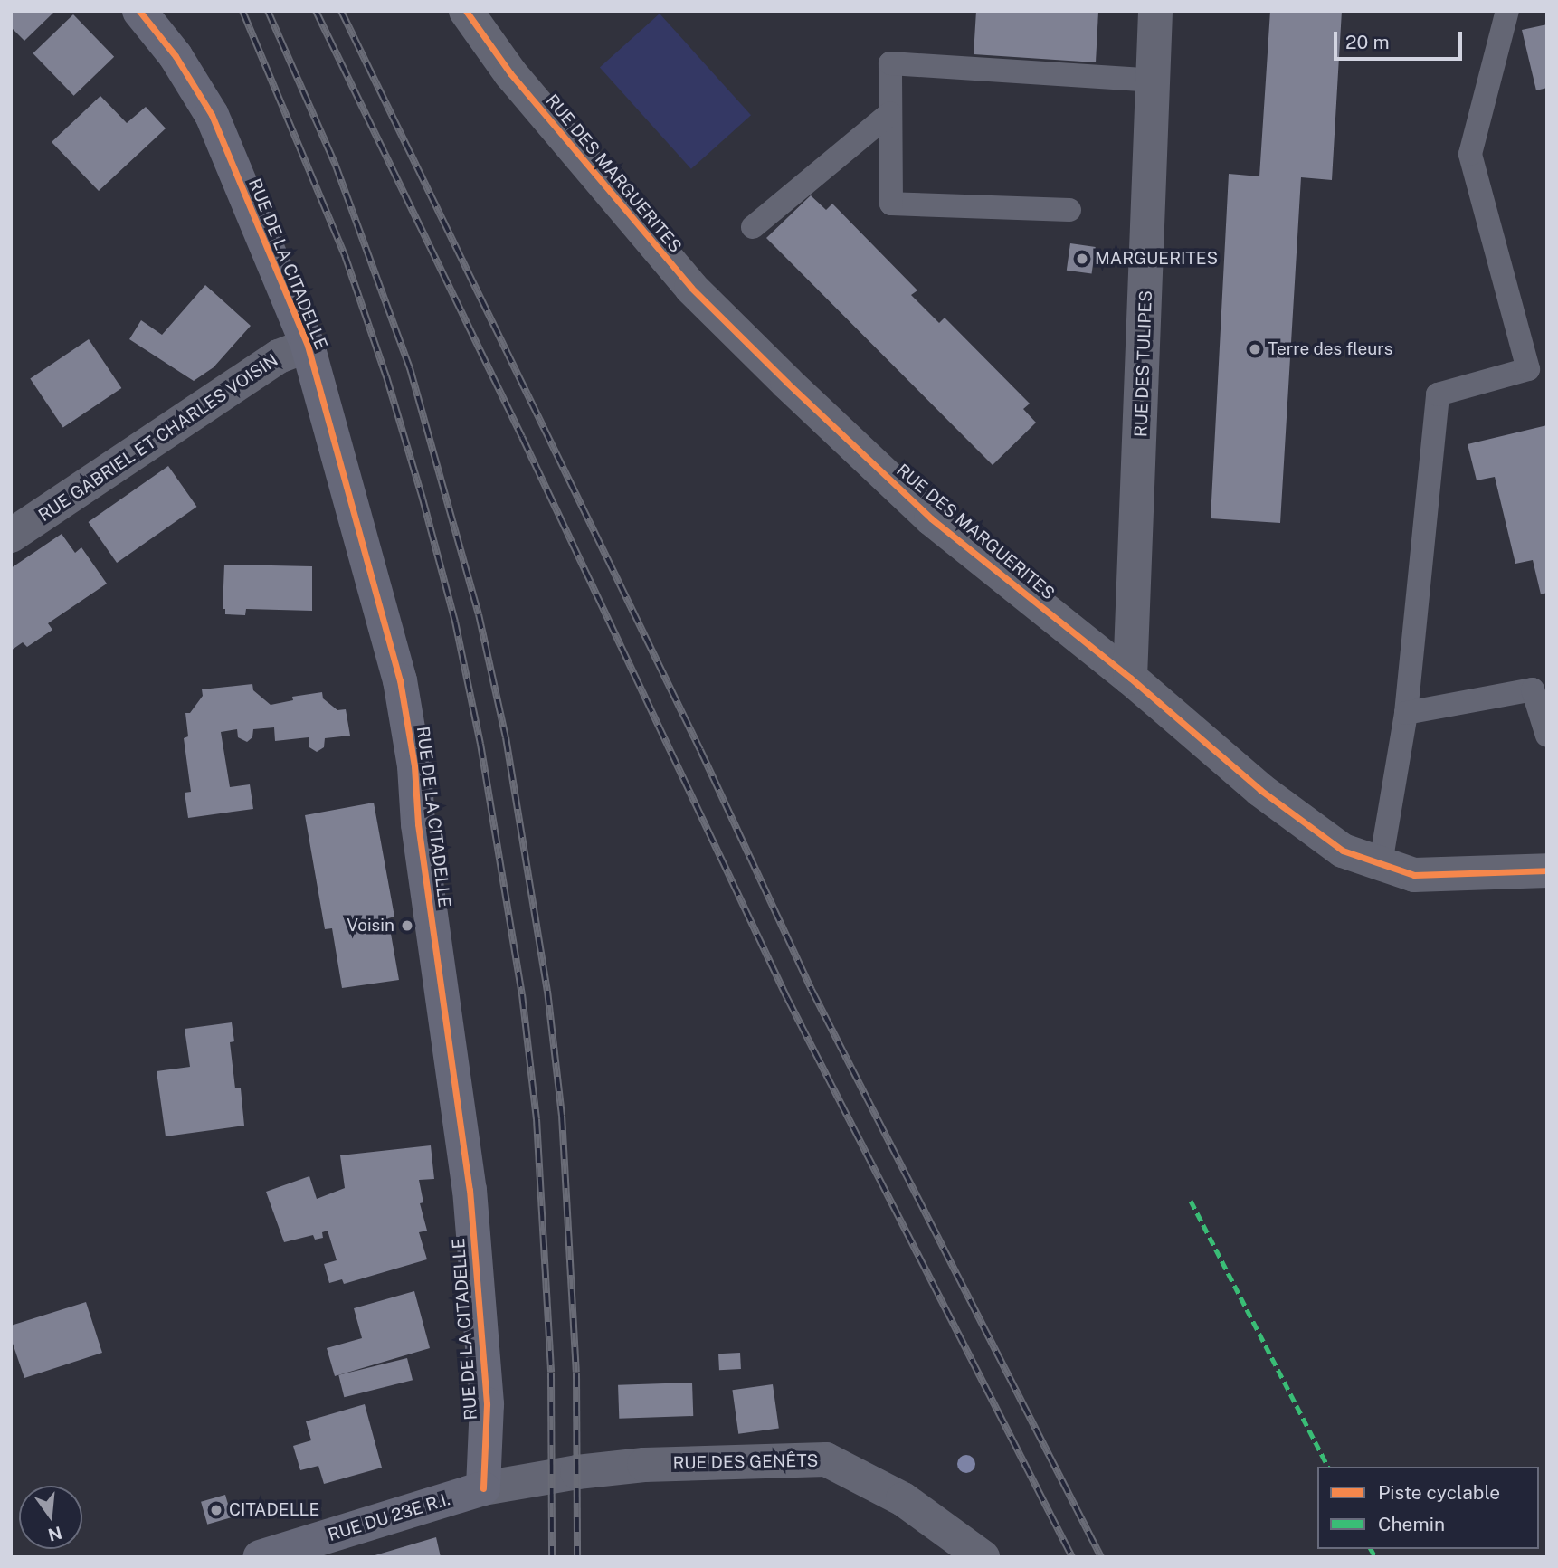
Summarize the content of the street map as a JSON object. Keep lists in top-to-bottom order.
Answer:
{
  "streets": {
    "street": [
      "RUE DES MARGUERITES",
      "RUE DE LA CITADELLE",
      "RUE DES TULIPES",
      "RUE GABRIEL ET CHARLES VOISIN",
      "RUE DES GENÊTS",
      "RUE DU 23E R.I."
    ]
  },
  "crossings": [
    ["RUE DES MARGUERITES", "RUE DES TULIPES"],
    ["RUE DE LA CITADELLE", "RUE GABRIEL ET CHARLES VOISIN"],
    ["RUE DE LA CITADELLE", "RUE DES GENÊTS"],
    ["RUE DE LA CITADELLE", "RUE DU 23E R.I."],
    ["RUE DES GENÊTS", "RUE DU 23E R.I."]
  ],
  "places": [
    "MARGUERITES",
    "Terre des fleurs",
    "Voisin",
    "CITADELLE"
  ],
  "legend": ["Piste cyclable", "Chemin"],
  "scale_bar": "20 m",
  "north": "bottom"
}
